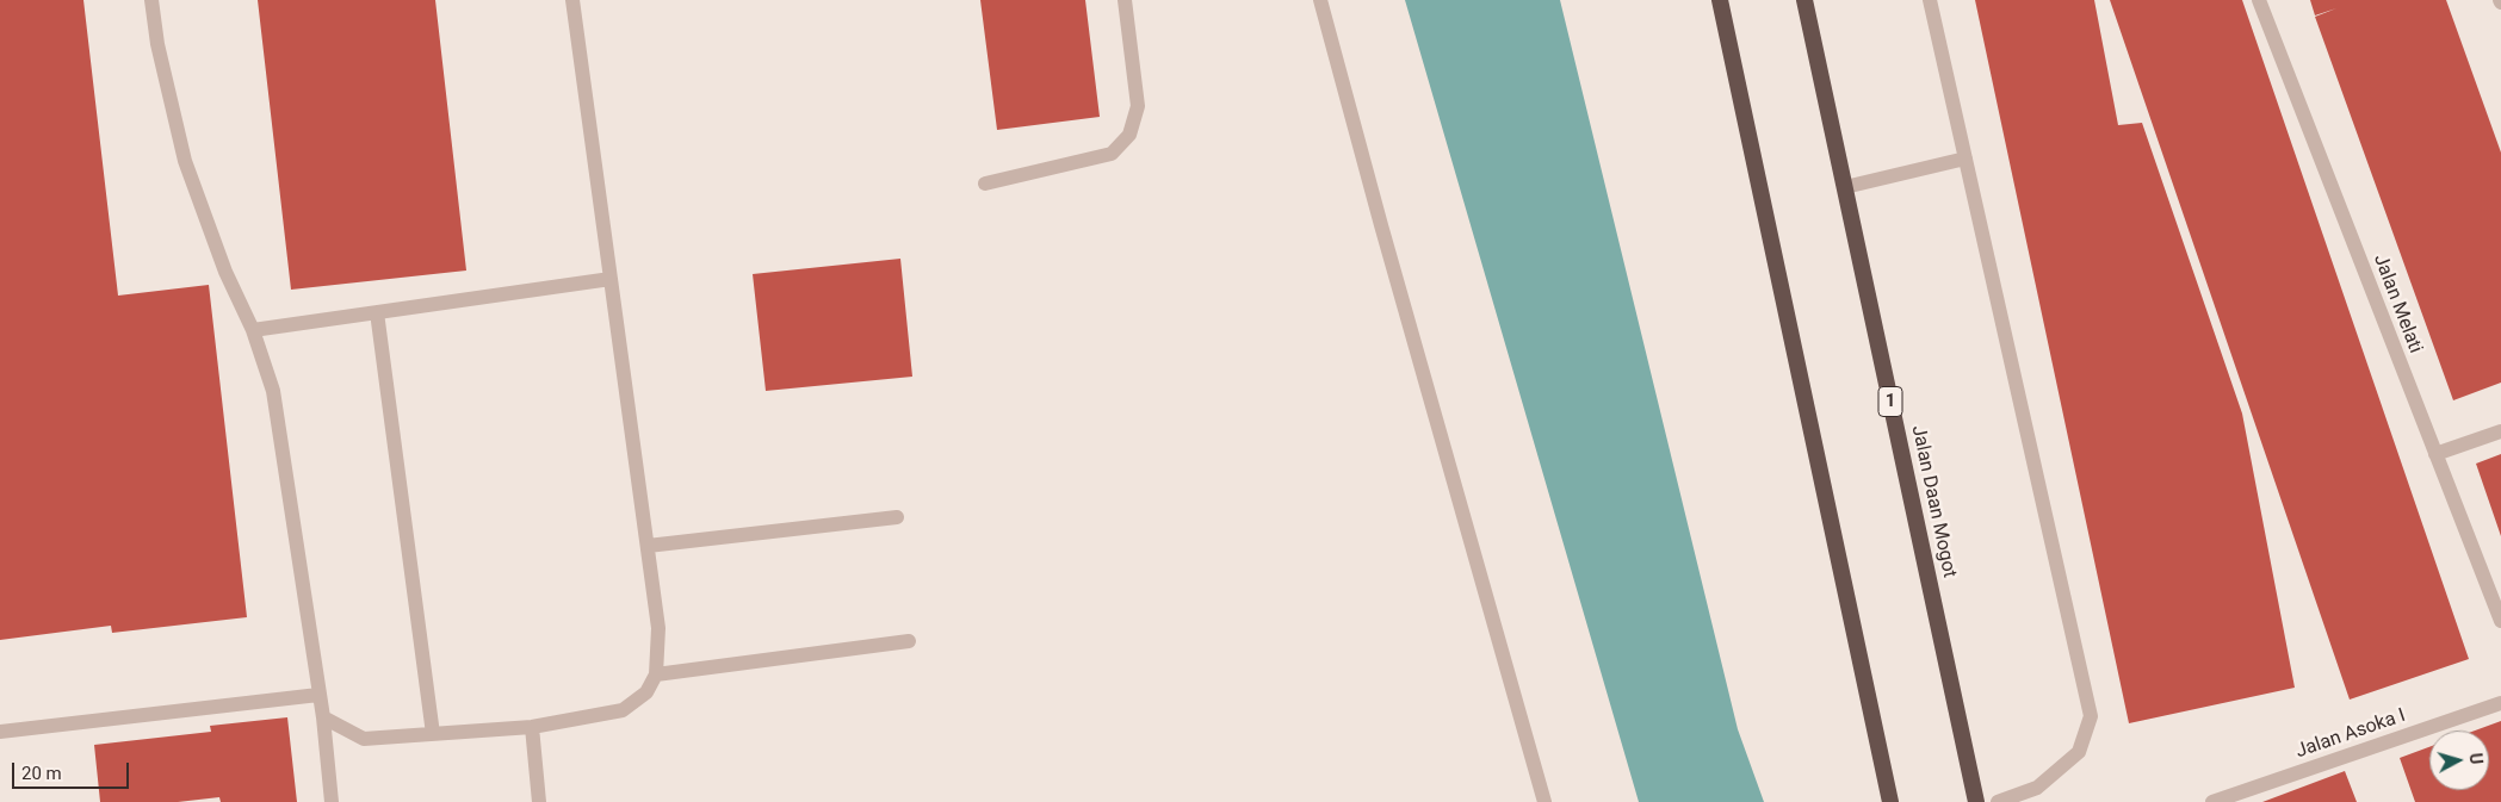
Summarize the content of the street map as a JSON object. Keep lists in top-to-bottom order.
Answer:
{
  "streets": {
    "highway": ["1", "Jalan Daan Mogot"],
    "street": ["Jalan Melati", "Jalan Asoka I"]
  },
  "scale_bar": "20 m",
  "north": "right"
}
